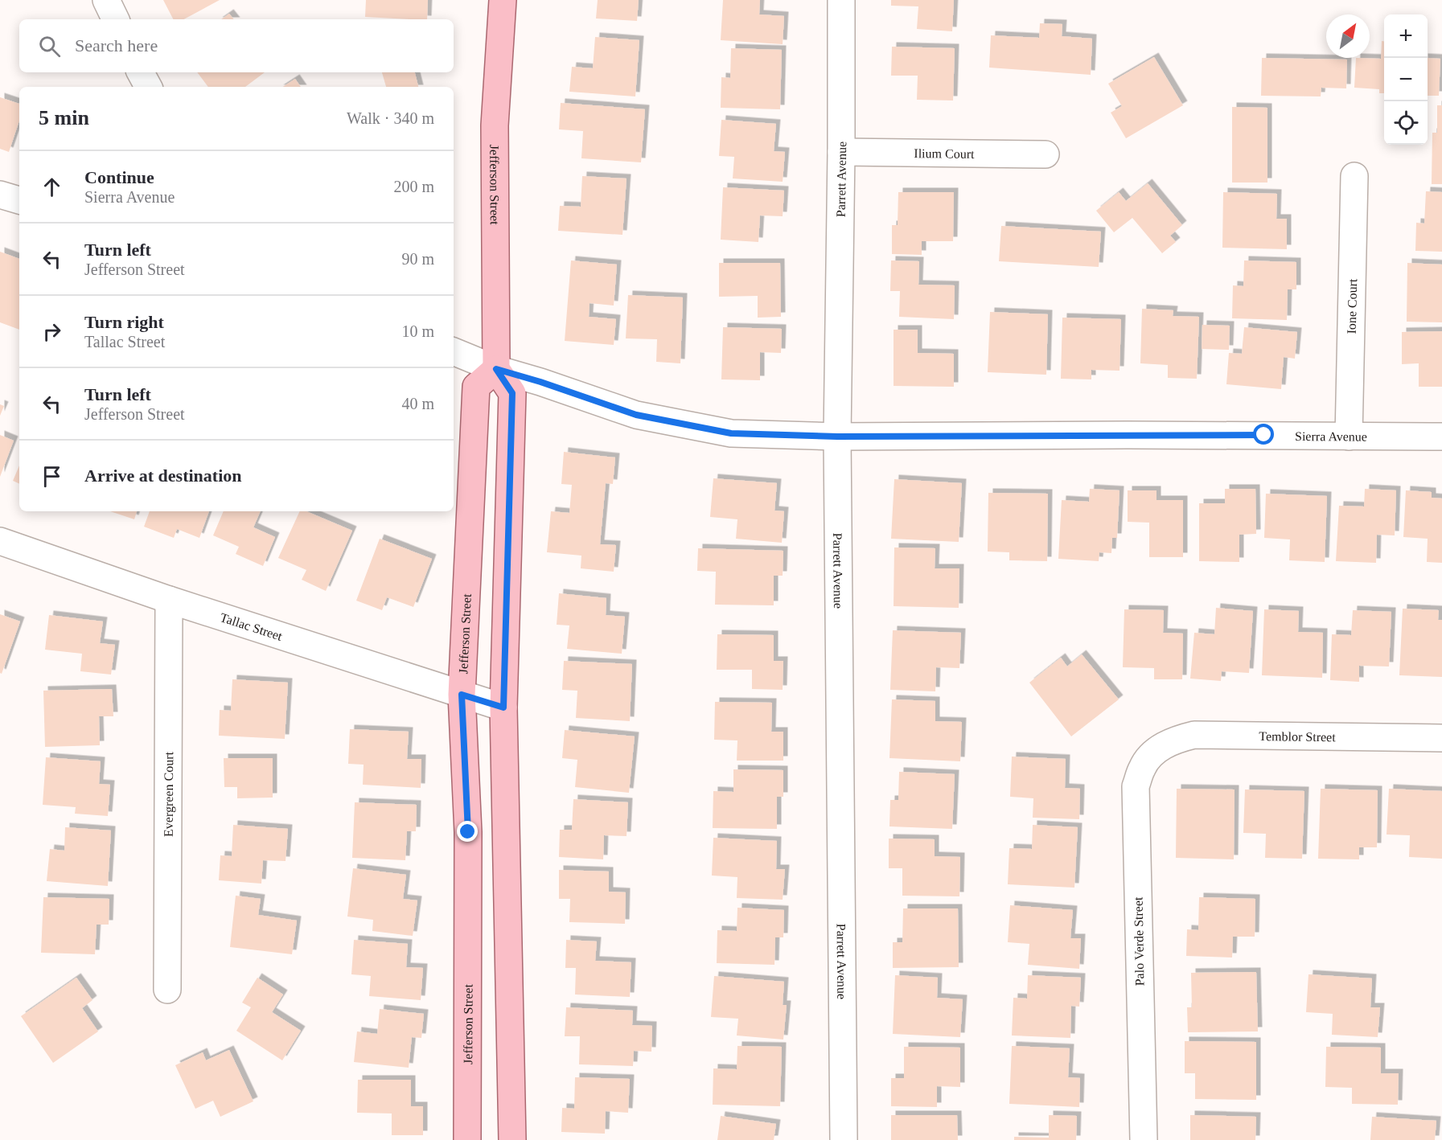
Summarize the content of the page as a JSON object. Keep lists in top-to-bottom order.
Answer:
{
  "streets": {
    "main road": ["Jefferson Street"],
    "street": [
      "Ilium Court",
      "Parrett Avenue",
      "Ione Court",
      "Sierra Avenue",
      "Tallac Street",
      "Temblor Street",
      "Evergreen Court",
      "Palo Verde Street"
    ]
  },
  "crossings": [
    ["Ilium Court", "Parrett Avenue"],
    ["Parrett Avenue", "Sierra Avenue"],
    ["Jefferson Street", "Sierra Avenue"],
    ["Jefferson Street", "Tallac Street"],
    ["Ione Court", "Sierra Avenue"],
    ["Tallac Street", "Evergreen Court"],
    ["Temblor Street", "Palo Verde Street"]
  ],
  "north": "top right",
  "page": {
    "map_buttons": ["+", "−"],
    "search": "Search here",
    "heading": ["5 min", "Walk · 340 m"],
    "list": [
      ["Continue", "Sierra Avenue", "200 m"],
      ["Turn left", "Jefferson Street", "90 m"],
      ["Turn right", "Tallac Street", "10 m"],
      ["Turn left", "Jefferson Street", "40 m"],
      "Arrive at destination"
    ]
  }
}
